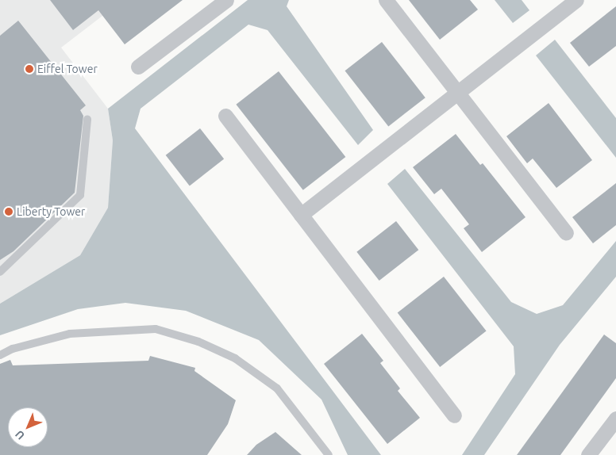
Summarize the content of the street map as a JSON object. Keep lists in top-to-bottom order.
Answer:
{
  "places": ["Eiffel Tower", "Liberty Tower"],
  "north": "bottom left"
}
